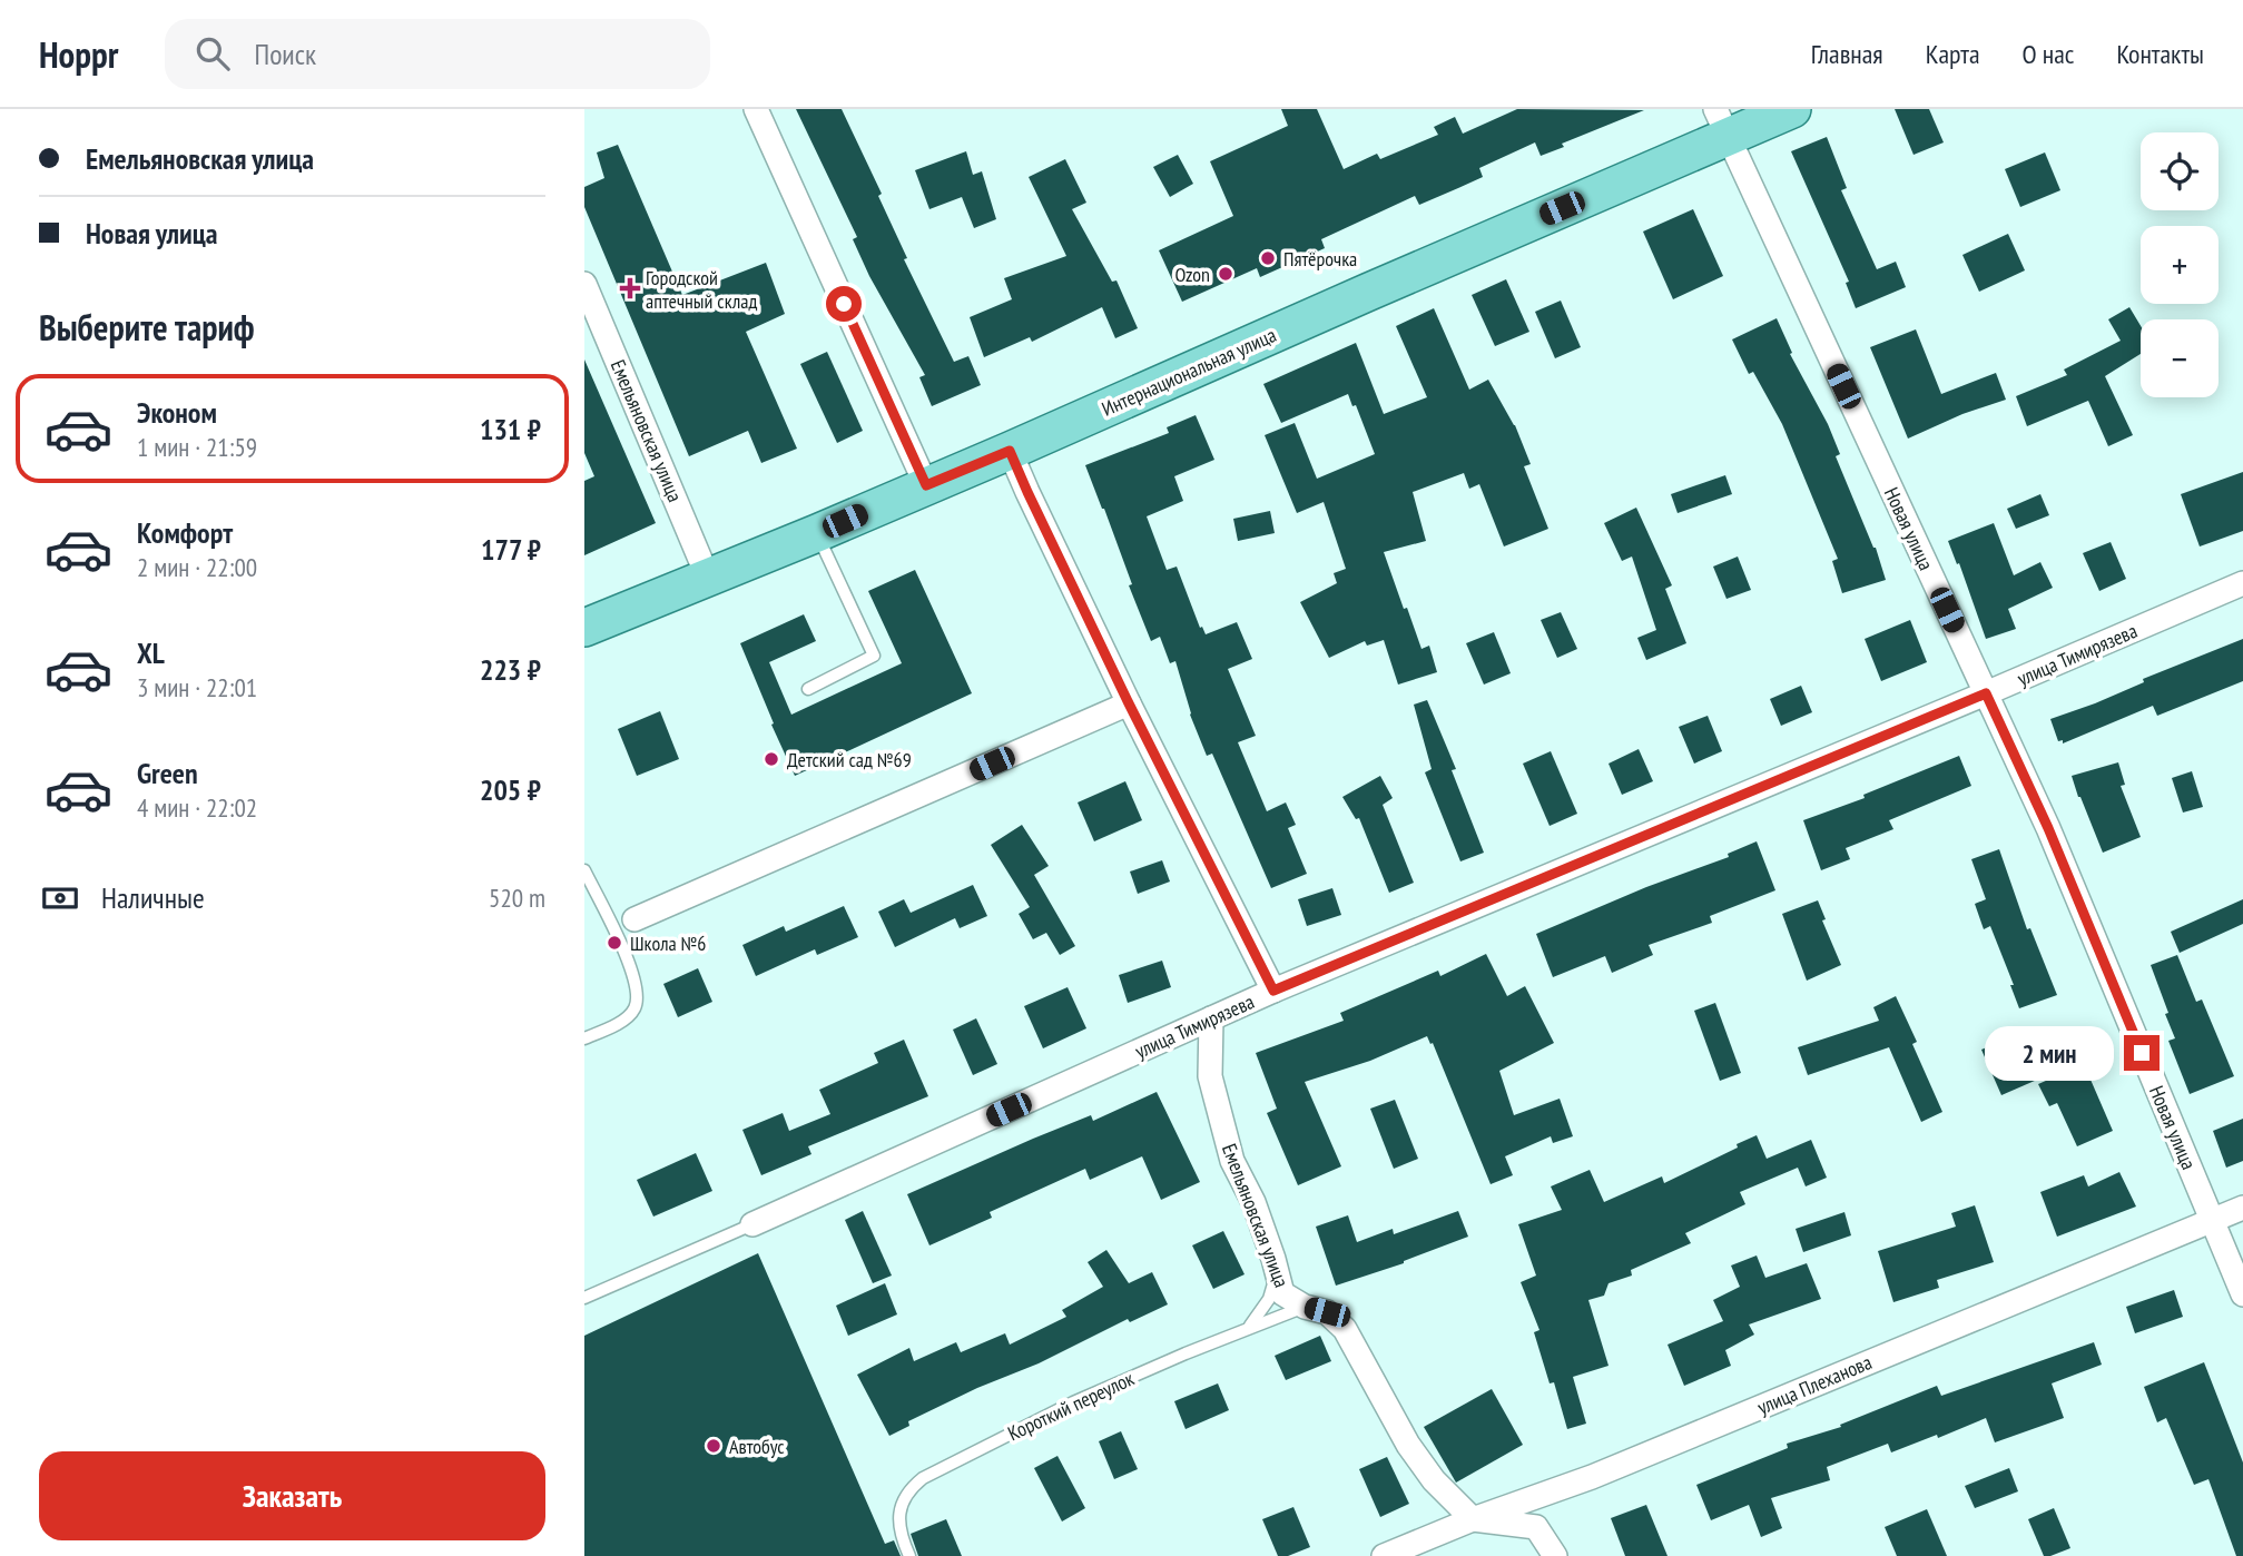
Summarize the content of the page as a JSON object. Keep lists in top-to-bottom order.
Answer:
{
  "streets": {
    "main road": ["Интернациональная улица"],
    "street": [
      "Емельяновская улица",
      "Новая улица",
      "улица Тимирязева",
      "улица Плеханова"
    ],
    "lane": ["Короткий переулок"]
  },
  "crossings": [
    ["Интернациональная улица", "Емельяновская улица"],
    ["Интернациональная улица", "Новая улица"],
    ["Емельяновская улица", "улица Тимирязева"],
    ["Емельяновская улица", "улица Плеханова"],
    ["Емельяновская улица", "Короткий переулок"],
    ["Новая улица", "улица Тимирязева"],
    ["Новая улица", "улица Плеханова"]
  ],
  "places": {
    "other": [
      "Пятёрочка",
      "Ozon",
      "Детский сад №69",
      "Школа №6",
      "Автобус"
    ],
    "health": ["Городской аптечный склад"]
  },
  "page": {
    "header": "Hoppr",
    "search": "Поиск",
    "nav": [
      "Главная",
      "Карта",
      "О нас",
      "Контакты"
    ],
    "banner": ["Емельяновская улица", "Новая улица"],
    "map_buttons": ["+", "−"],
    "heading": "Выберите тариф",
    "list": [
      {
        "name": "Эконом",
        "note": "1 мин · 21:59",
        "value": "131 ₽"
      },
      {
        "name": "Комфорт",
        "note": "2 мин · 22:00",
        "value": "177 ₽"
      },
      {
        "name": "XL",
        "note": "3 мин · 22:01",
        "value": "223 ₽"
      },
      {
        "name": "Green",
        "note": "4 мин · 22:02",
        "value": "205 ₽"
      }
    ],
    "pay": ["Наличные", "520 m"],
    "bubble": "2 мин",
    "buttons": "Заказать"
  }
}
